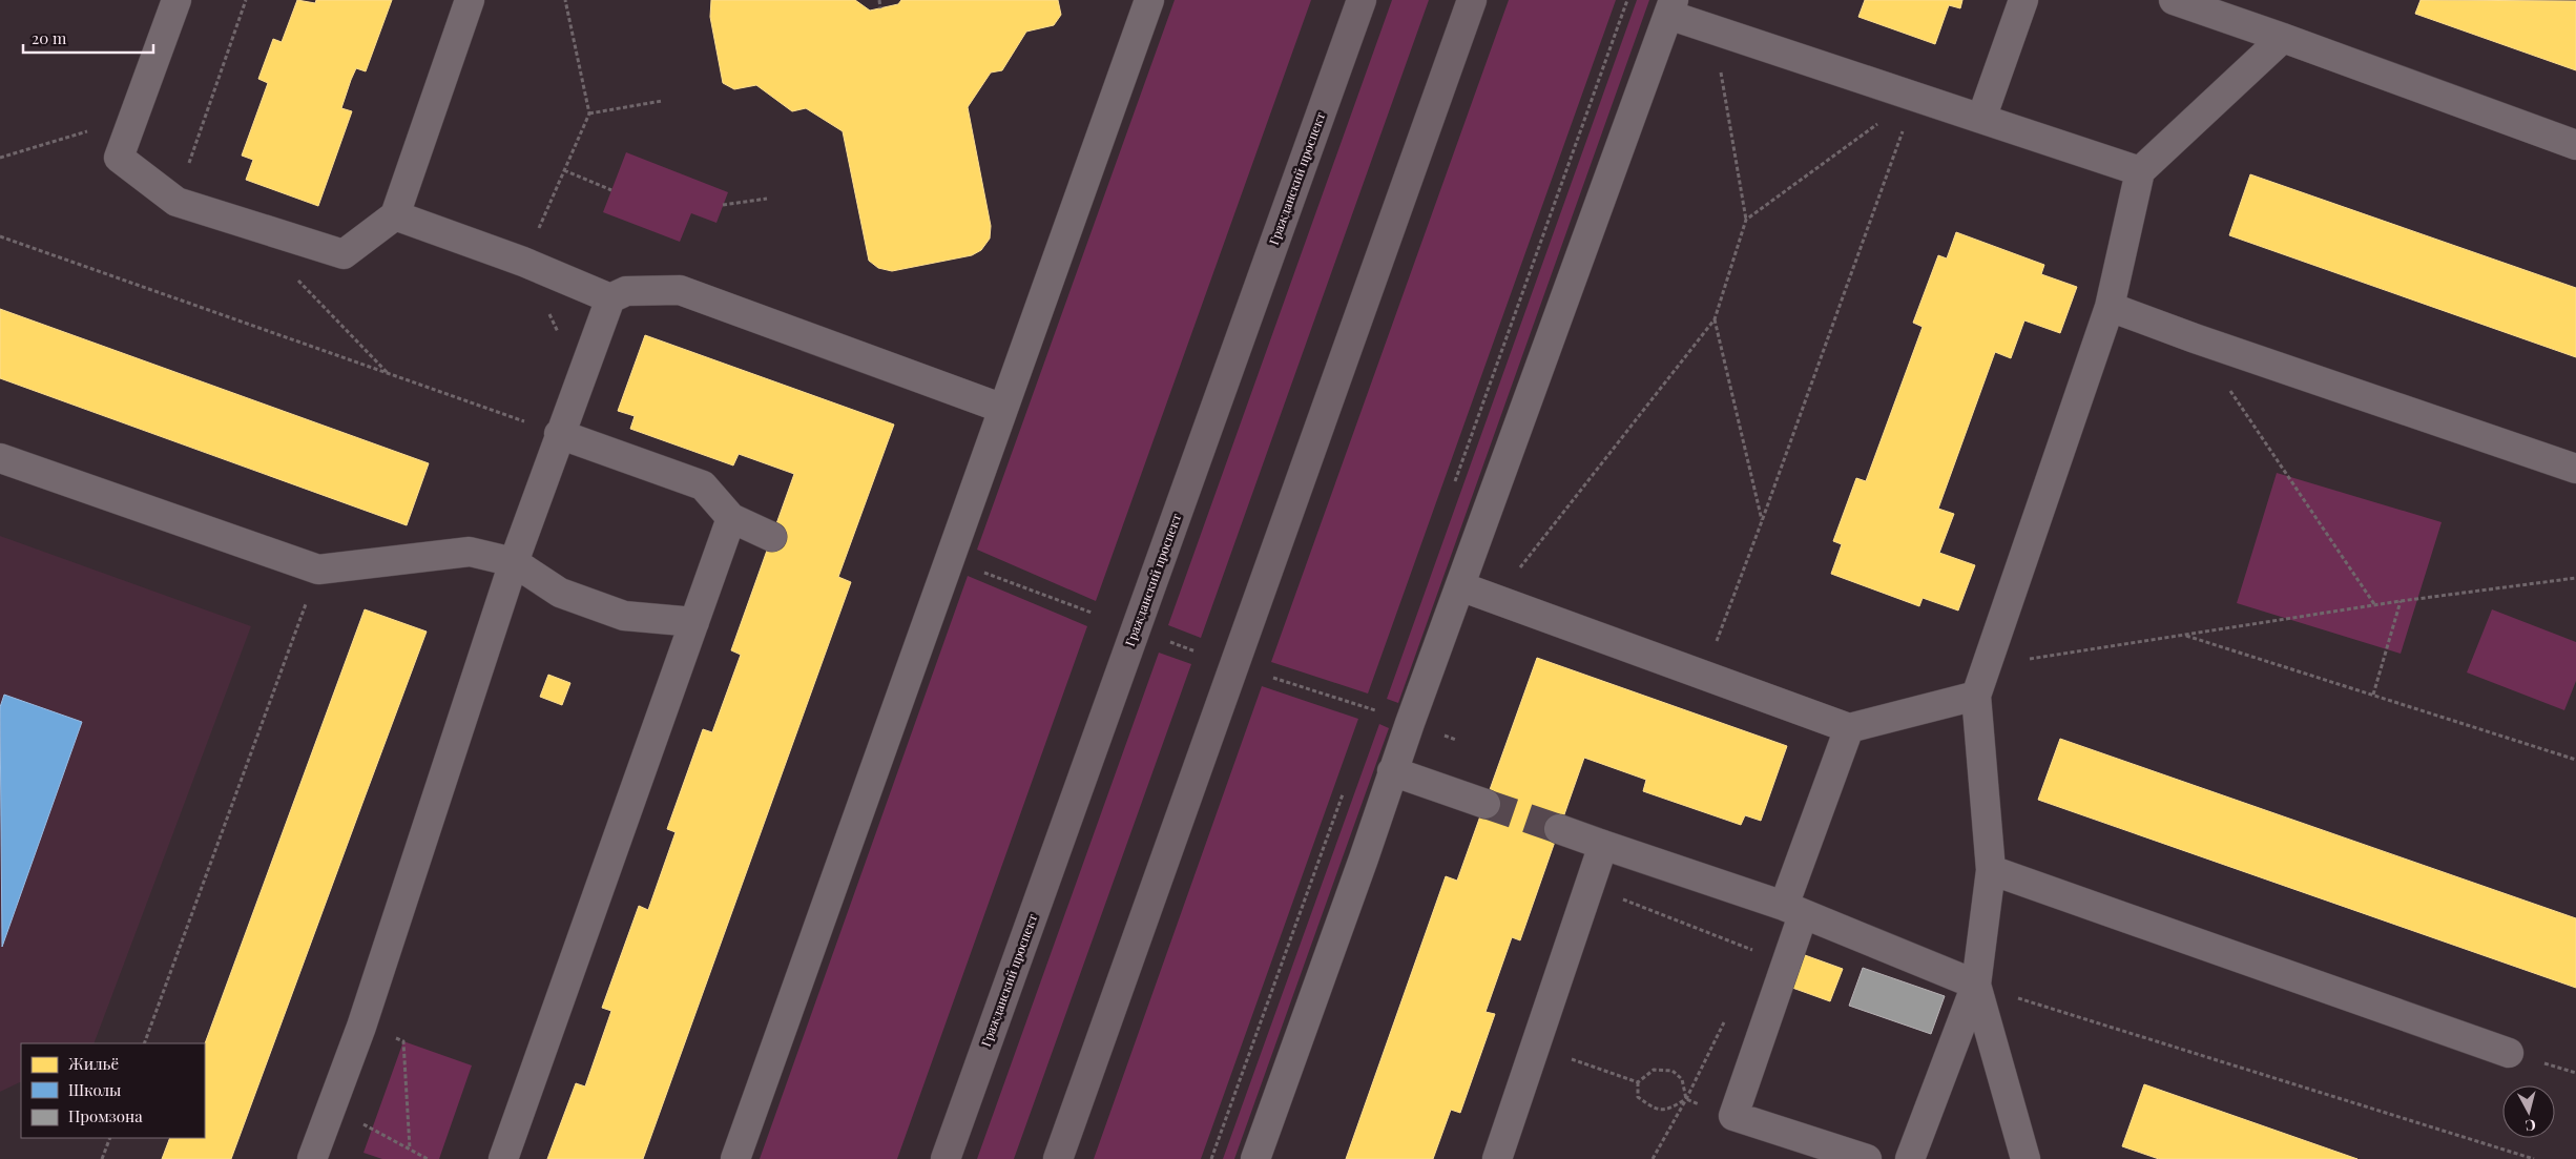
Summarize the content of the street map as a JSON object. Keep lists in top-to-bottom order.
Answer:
{
  "streets": {
    "main road": ["Гражданский проспект"]
  },
  "legend": ["Жильё", "Школы", "Промзона"],
  "scale_bar": "20 m",
  "north": "bottom"
}
